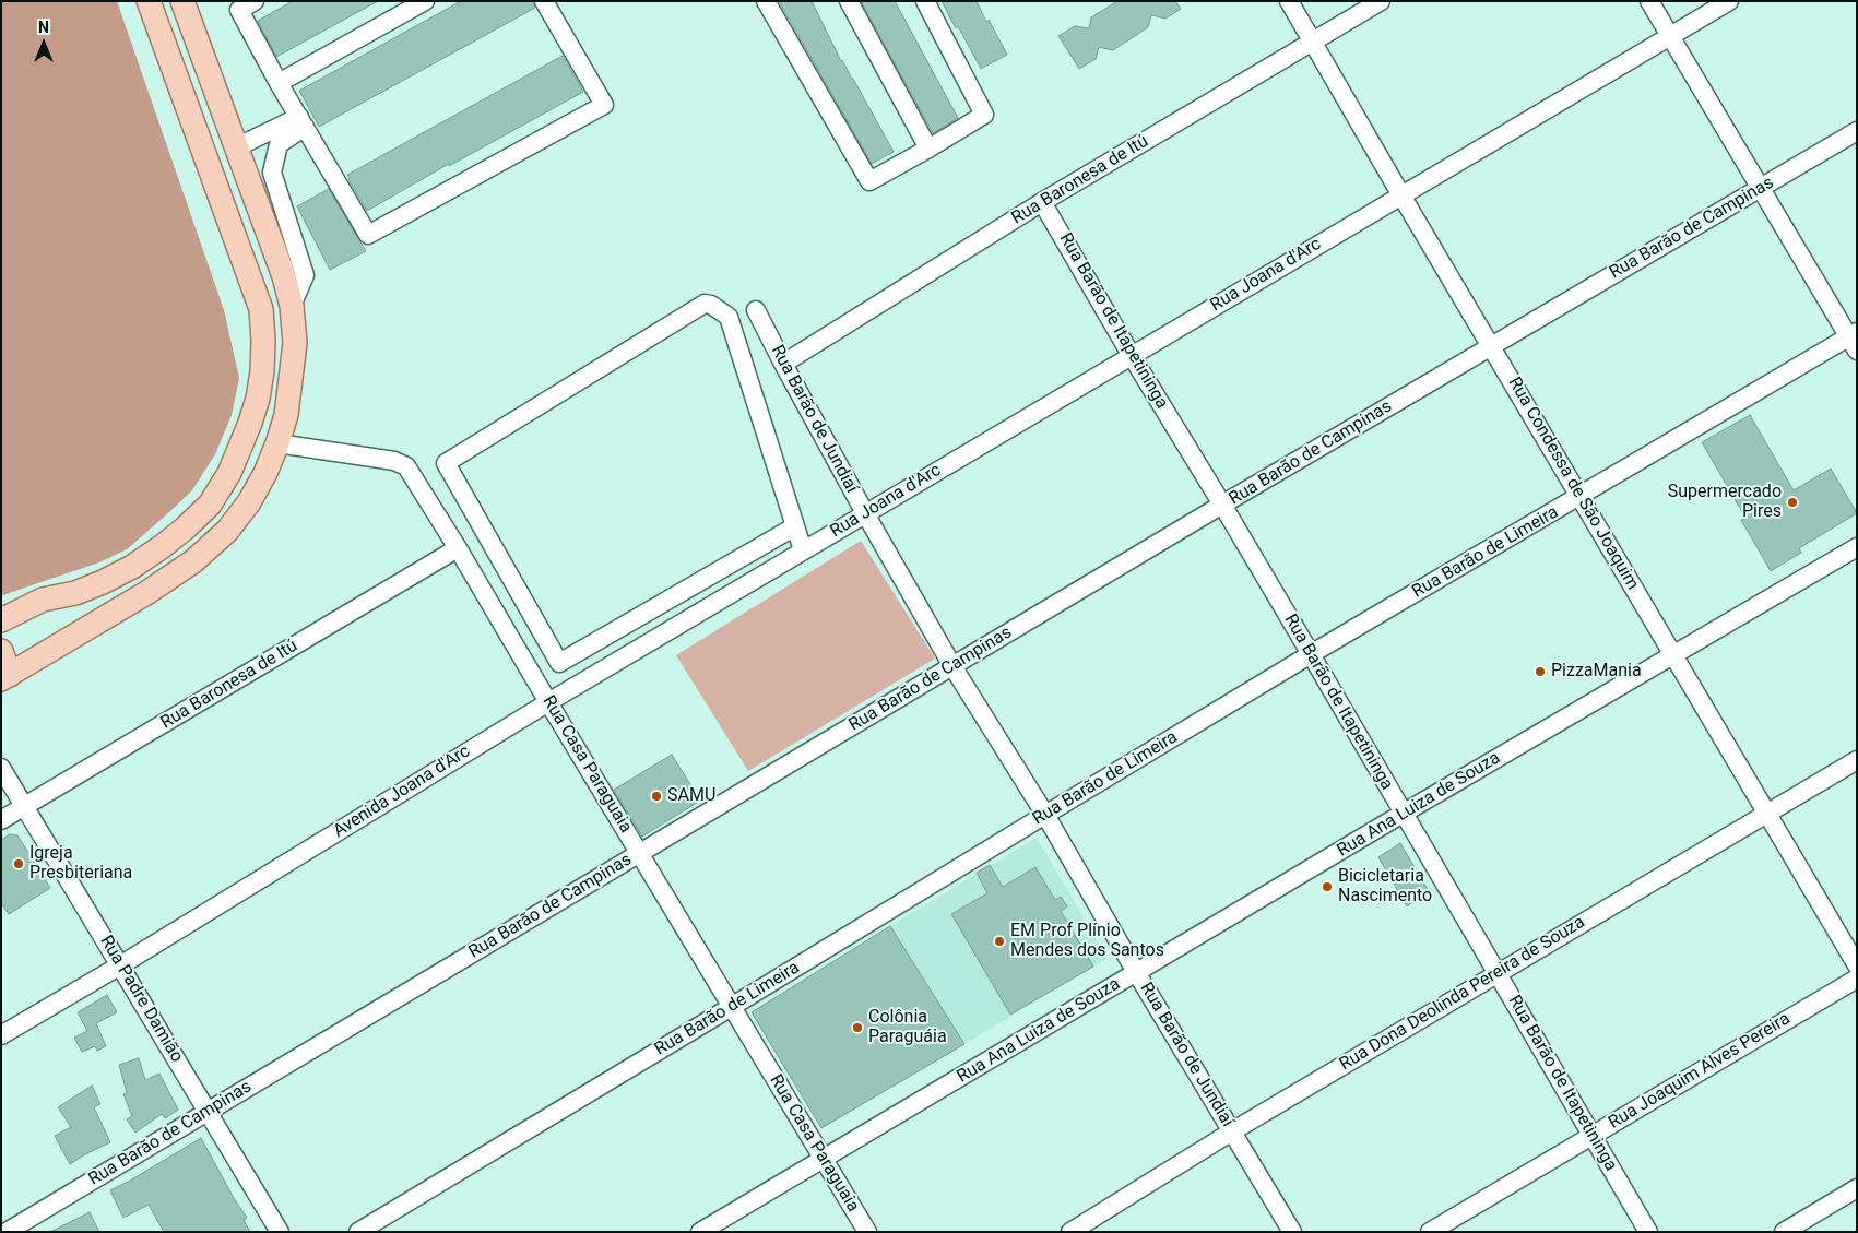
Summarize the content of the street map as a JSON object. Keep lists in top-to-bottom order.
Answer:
{
  "streets": {
    "street": [
      "Rua Baronesa de Itú",
      "Rua Barão de Campinas",
      "Rua Joana d'Arc",
      "Rua Barão de Itapetininga",
      "Rua Barão de Jundiaí",
      "Rua Condessa de São Joaquim",
      "Rua Barão de Limeira",
      "Rua Casa Paraguaia",
      "Avenida Joana d'Arc",
      "Rua Ana Luiza de Souza",
      "Rua Dona Deolinda Pereira de Souza",
      "Rua Padre Damião",
      "Rua Joaquim Alves Pereira"
    ]
  },
  "crossings": [
    ["Rua Baronesa de Itú", "Rua Barão de Itapetininga"],
    ["Rua Baronesa de Itú", "Rua Barão de Jundiaí"],
    ["Rua Baronesa de Itú", "Rua Condessa de São Joaquim"],
    ["Rua Baronesa de Itú", "Rua Casa Paraguaia"],
    ["Rua Baronesa de Itú", "Rua Padre Damião"],
    ["Rua Barão de Campinas", "Rua Barão de Itapetininga"],
    ["Rua Barão de Campinas", "Rua Barão de Jundiaí"],
    ["Rua Barão de Campinas", "Rua Condessa de São Joaquim"],
    ["Rua Barão de Campinas", "Rua Casa Paraguaia"],
    ["Rua Barão de Campinas", "Rua Padre Damião"],
    ["Rua Joana d'Arc", "Rua Barão de Itapetininga"],
    ["Rua Joana d'Arc", "Rua Barão de Jundiaí"],
    ["Rua Joana d'Arc", "Rua Condessa de São Joaquim"],
    ["Rua Joana d'Arc", "Avenida Joana d'Arc"],
    ["Rua Barão de Itapetininga", "Rua Barão de Limeira"],
    ["Rua Barão de Itapetininga", "Rua Ana Luiza de Souza"],
    ["Rua Barão de Itapetininga", "Rua Dona Deolinda Pereira de Souza"],
    ["Rua Barão de Itapetininga", "Rua Joaquim Alves Pereira"],
    ["Rua Barão de Jundiaí", "Rua Barão de Limeira"],
    ["Rua Barão de Jundiaí", "Rua Ana Luiza de Souza"],
    ["Rua Barão de Jundiaí", "Rua Dona Deolinda Pereira de Souza"],
    ["Rua Condessa de São Joaquim", "Rua Barão de Limeira"],
    ["Rua Condessa de São Joaquim", "Rua Ana Luiza de Souza"],
    ["Rua Condessa de São Joaquim", "Rua Dona Deolinda Pereira de Souza"],
    ["Rua Barão de Limeira", "Rua Casa Paraguaia"],
    ["Rua Casa Paraguaia", "Avenida Joana d'Arc"],
    ["Rua Casa Paraguaia", "Rua Ana Luiza de Souza"],
    ["Avenida Joana d'Arc", "Rua Padre Damião"]
  ],
  "places": [
    "Supermercado Pires",
    "PizzaMania",
    "SAMU",
    "Igreja Presbiteriana",
    "Bicicletaria Nascimento",
    "EM Prof Plínio Mendes dos Santos",
    "Colônia Paraguáia"
  ],
  "north": "top"
}
